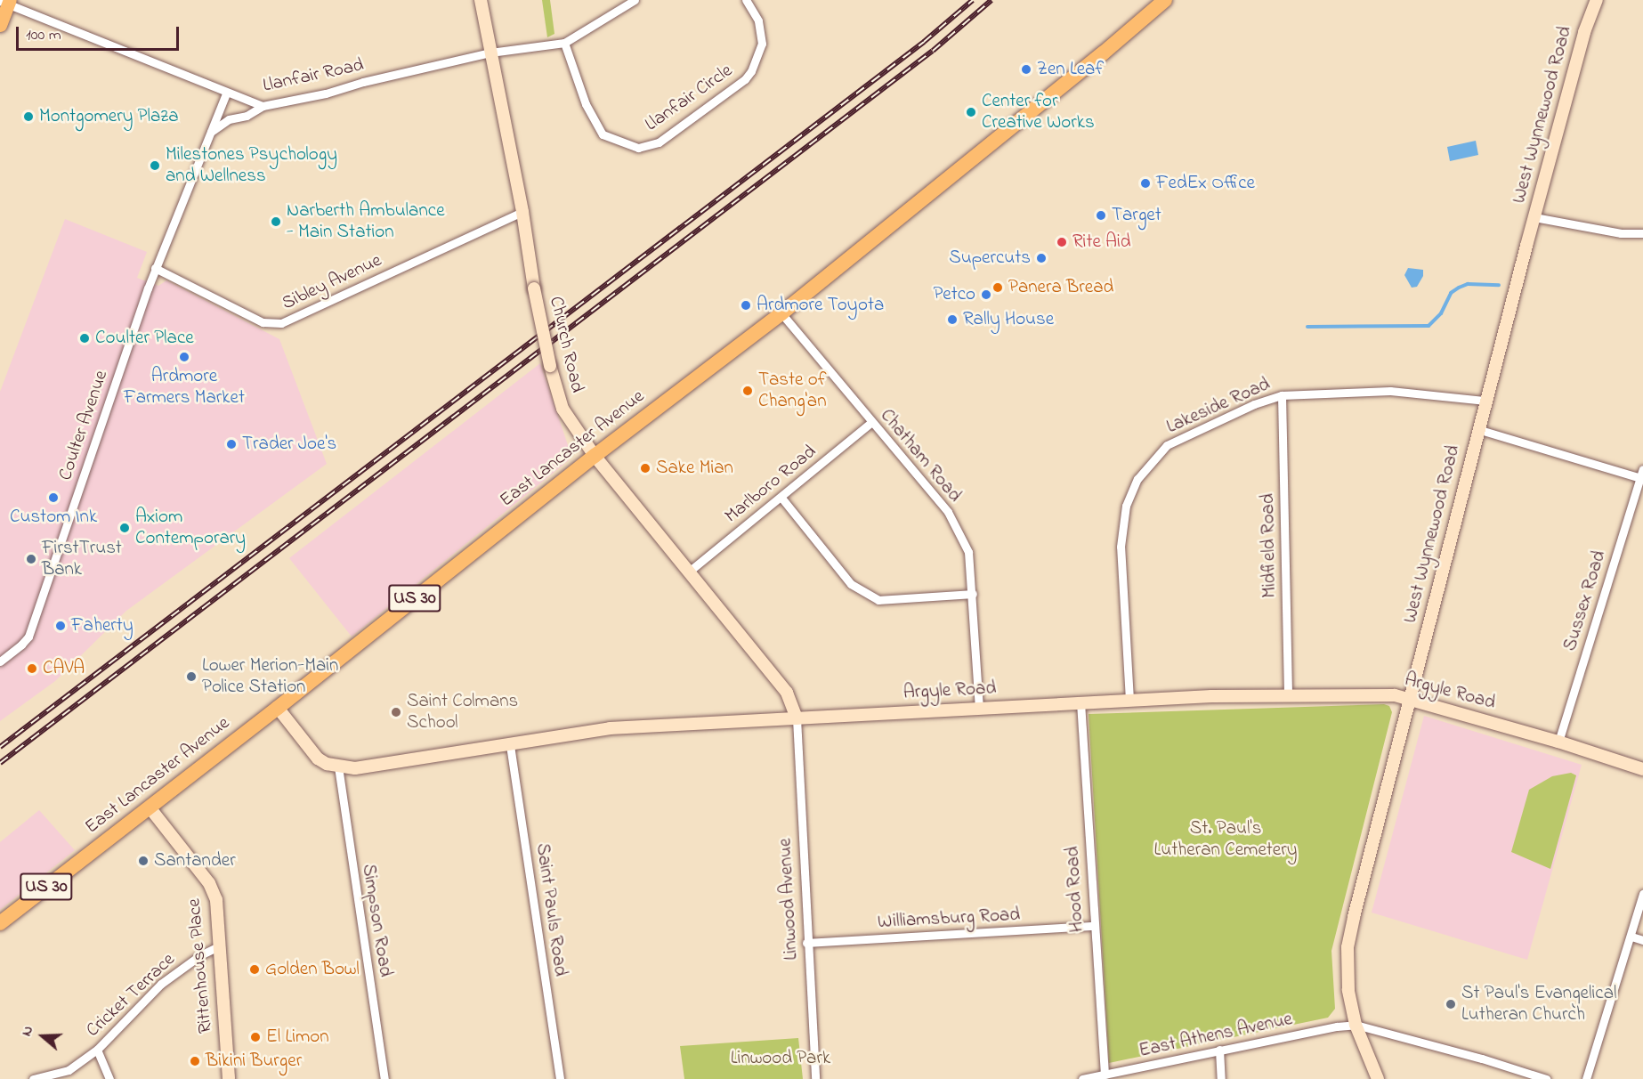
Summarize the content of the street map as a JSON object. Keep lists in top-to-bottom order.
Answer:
{
  "streets": {
    "highway": ["East Lancaster Avenue", "US 30"],
    "street": [
      "Llanfair Road",
      "Llanfair Circle",
      "West Wynnewood Road",
      "Sibley Avenue",
      "Church Road",
      "Lakeside Road",
      "Coulter Avenue",
      "Chatham Road",
      "Marlboro Road",
      "Midfield Road",
      "Sussex Road",
      "Argyle Road",
      "Hood Road",
      "Linwood Avenue",
      "Saint Pauls Road",
      "Williamsburg Road",
      "Simpson Road",
      "Rittenhouse Place",
      "Cricket Terrace",
      "East Athens Avenue"
    ]
  },
  "crossings": [
    ["Llanfair Road", "Church Road"],
    ["Llanfair Road", "Coulter Avenue"],
    ["West Wynnewood Road", "Lakeside Road"],
    ["West Wynnewood Road", "Argyle Road"],
    ["West Wynnewood Road", "East Athens Avenue"],
    ["Sibley Avenue", "Church Road"],
    ["Sibley Avenue", "Coulter Avenue"],
    ["Church Road", "East Lancaster Avenue"],
    ["Church Road", "Marlboro Road"],
    ["Church Road", "Argyle Road"],
    ["Church Road", "Linwood Avenue"],
    ["Lakeside Road", "Midfield Road"],
    ["Lakeside Road", "Argyle Road"],
    ["East Lancaster Avenue", "Chatham Road"],
    ["East Lancaster Avenue", "Argyle Road"],
    ["East Lancaster Avenue", "Rittenhouse Place"],
    ["Chatham Road", "Marlboro Road"],
    ["Chatham Road", "Argyle Road"],
    ["Midfield Road", "Argyle Road"],
    ["Sussex Road", "Argyle Road"],
    ["Argyle Road", "Hood Road"],
    ["Argyle Road", "Linwood Avenue"],
    ["Argyle Road", "Saint Pauls Road"],
    ["Argyle Road", "Simpson Road"],
    ["Hood Road", "Williamsburg Road"],
    ["Hood Road", "East Athens Avenue"],
    ["Linwood Avenue", "Williamsburg Road"],
    ["Rittenhouse Place", "Cricket Terrace"]
  ],
  "parks": ["St. Paul's Lutheran Cemetery", "Linwood Park"],
  "places": [
    "Zen Leaf",
    "Center for Creative Works",
    "Montgomery Plaza",
    "Milestones Psychology and Wellness",
    "FedEx Office",
    "Target",
    "Narberth Ambulance - Main Station",
    "Rite Aid",
    "Supercuts",
    "Panera Bread",
    "Petco",
    "Ardmore Toyota",
    "Rally House",
    "Coulter Place",
    "Ardmore Farmers Market",
    "Taste of Chang'an",
    "Trader Joe's",
    "Sake Mian",
    "Custom Ink",
    "Axiom Contemporary",
    "FirstTrust Bank",
    "Faherty",
    "CAVA",
    "Lower Merion-Main Police Station",
    "Saint Colmans School",
    "Santander",
    "Golden Bowl",
    "St Paul's Evangelical Lutheran Church",
    "El Limon",
    "Bikini Burger"
  ],
  "scale_bar": "100 m",
  "north": "left"
}
